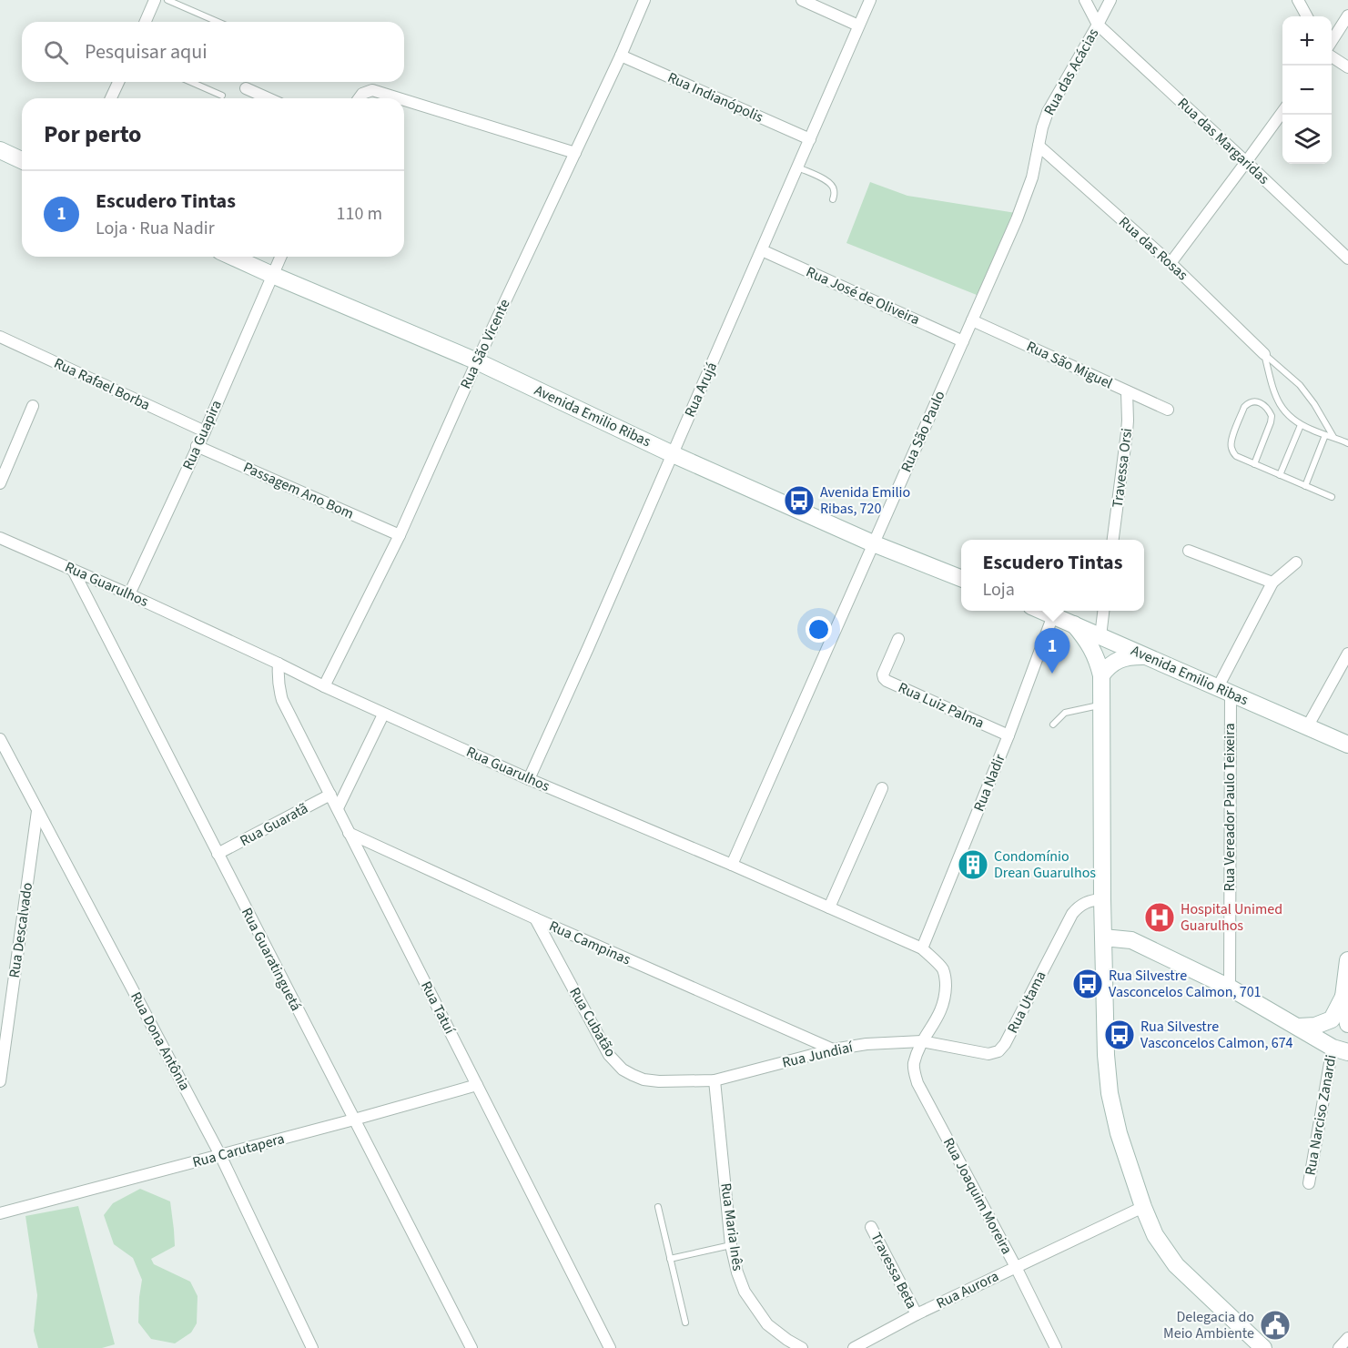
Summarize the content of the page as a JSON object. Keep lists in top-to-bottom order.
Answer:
{
  "streets": {
    "main road": ["Avenida Emilio Ribas"],
    "street": [
      "Rua das Acácias",
      "Rua Indianópolis",
      "Rua das Margaridas",
      "Rua das Rosas",
      "Rua José de Oliveira",
      "Rua São Vicente",
      "Rua São Miguel",
      "Rua Rafael Borba",
      "Rua Arujá",
      "Rua São Paulo",
      "Rua Guapira",
      "Travessa Orsi",
      "Passagem Ano Bom",
      "Rua Guarulhos",
      "Rua Luiz Palma",
      "Rua Nadir",
      "Rua Vereador Paulo Teixeira",
      "Rua Guaratã",
      "Rua Descalvado",
      "Rua Campinas",
      "Rua Guaratinguetá",
      "Rua Utama",
      "Rua Tatuí",
      "Rua Cubatão",
      "Rua Dona Antônia",
      "Rua Jundiaí",
      "Rua Narciso Zanardi",
      "Rua Carutapera",
      "Rua Joaquim Moreira",
      "Rua Maria Inês",
      "Travessa Beta",
      "Rua Aurora"
    ]
  },
  "crossings": [
    ["Rua das Acácias", "Rua das Margaridas"],
    ["Rua das Acácias", "Rua das Rosas"],
    ["Rua das Acácias", "Rua São Paulo"],
    ["Rua Indianópolis", "Rua São Vicente"],
    ["Rua Indianópolis", "Rua Arujá"],
    ["Rua das Rosas", "Rua São Paulo"],
    ["Rua José de Oliveira", "Rua Arujá"],
    ["Rua José de Oliveira", "Rua São Paulo"],
    ["Rua São Vicente", "Avenida Emilio Ribas"],
    ["Rua São Vicente", "Passagem Ano Bom"],
    ["Rua São Vicente", "Rua Guarulhos"],
    ["Rua São Miguel", "Rua São Paulo"],
    ["Rua São Miguel", "Travessa Orsi"],
    ["Rua Rafael Borba", "Rua Guapira"],
    ["Rua Arujá", "Avenida Emilio Ribas"],
    ["Rua Arujá", "Rua Guarulhos"],
    ["Avenida Emilio Ribas", "Rua São Paulo"],
    ["Avenida Emilio Ribas", "Rua Guapira"],
    ["Avenida Emilio Ribas", "Rua Nadir"],
    ["Avenida Emilio Ribas", "Rua Vereador Paulo Teixeira"],
    ["Rua São Paulo", "Rua Guarulhos"],
    ["Rua Guapira", "Passagem Ano Bom"],
    ["Rua Guapira", "Rua Guarulhos"],
    ["Rua Guarulhos", "Rua Nadir"],
    ["Rua Guarulhos", "Rua Guaratinguetá"],
    ["Rua Guarulhos", "Rua Utama"],
    ["Rua Guarulhos", "Rua Tatuí"],
    ["Rua Guarulhos", "Rua Jundiaí"],
    ["Rua Guarulhos", "Rua Joaquim Moreira"],
    ["Rua Luiz Palma", "Rua Nadir"],
    ["Rua Guaratã", "Rua Guaratinguetá"],
    ["Rua Guaratã", "Rua Tatuí"],
    ["Rua Descalvado", "Rua Dona Antônia"],
    ["Rua Campinas", "Rua Tatuí"],
    ["Rua Campinas", "Rua Cubatão"],
    ["Rua Campinas", "Rua Jundiaí"],
    ["Rua Guaratinguetá", "Rua Carutapera"],
    ["Rua Utama", "Rua Jundiaí"],
    ["Rua Utama", "Rua Joaquim Moreira"],
    ["Rua Tatuí", "Rua Carutapera"],
    ["Rua Cubatão", "Rua Jundiaí"],
    ["Rua Cubatão", "Rua Maria Inês"],
    ["Rua Dona Antônia", "Rua Carutapera"],
    ["Rua Jundiaí", "Rua Joaquim Moreira"],
    ["Rua Jundiaí", "Rua Maria Inês"],
    ["Rua Joaquim Moreira", "Rua Aurora"],
    ["Travessa Beta", "Rua Aurora"]
  ],
  "places": {
    "bus stop": ["Avenida Emilio Ribas, 720", "Rua Silvestre Vasconcelos Calmon, 701", "Rua Silvestre Vasconcelos Calmon, 674"],
    "building": ["Condomínio Drean Guarulhos"],
    "hospital": ["Hospital Unimed Guarulhos"],
    "public building": ["Delegacia do Meio Ambiente"]
  },
  "page": {
    "map_buttons": ["+", "−"],
    "search": "Pesquisar aqui",
    "heading": "Por perto",
    "list": [
      {
        "mark": "1",
        "name": "Escudero Tintas",
        "note": "Loja · Rua Nadir",
        "value": "110 m"
      }
    ],
    "popup": ["Escudero Tintas", "Loja"],
    "pins": "1"
  }
}
